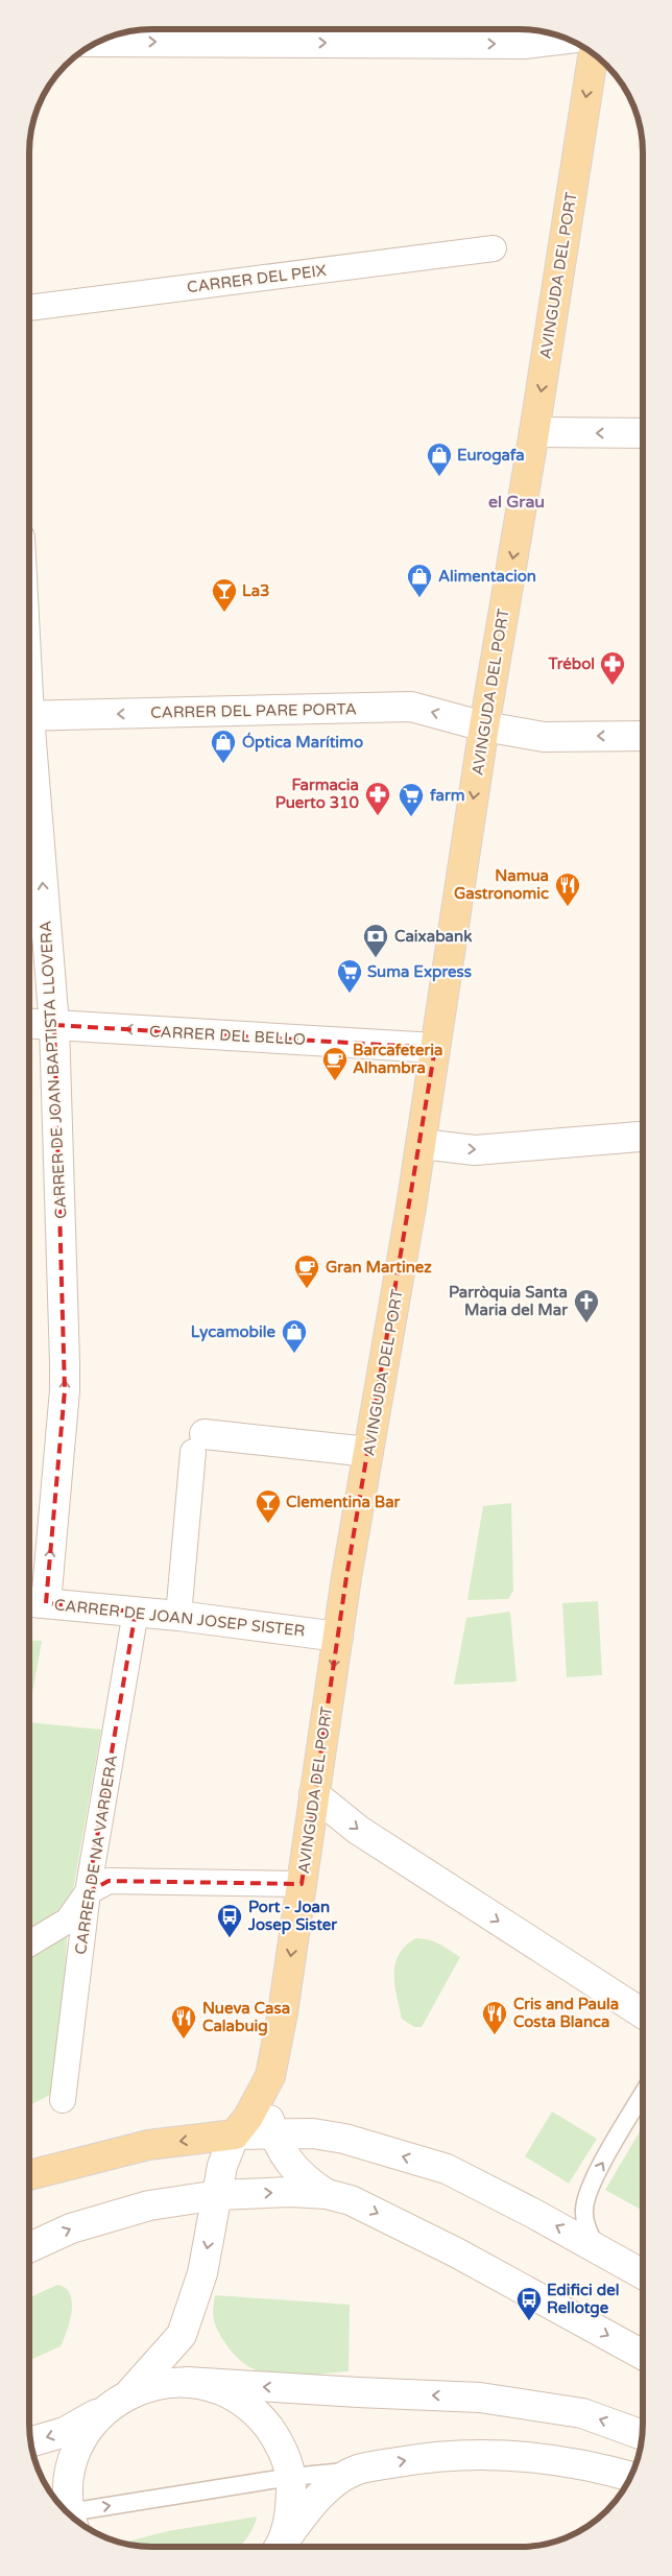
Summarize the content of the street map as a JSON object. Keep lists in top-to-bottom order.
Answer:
{
  "streets": {
    "main road": ["AVINGUDA DEL PORT"],
    "street": [
      "CARRER DEL PEIX",
      "CARRER DEL PARE PORTA",
      "CARRER DEL BELLO",
      "CARRER DE JOAN BAPTISTA LLOVERA",
      "CARRER DE JOAN JOSEP SISTER",
      "CARRER DE NA VARDERA"
    ]
  },
  "crossings": [
    ["AVINGUDA DEL PORT", "CARRER DEL PARE PORTA"],
    ["AVINGUDA DEL PORT", "CARRER DEL BELLO"],
    ["AVINGUDA DEL PORT", "CARRER DE JOAN JOSEP SISTER"],
    ["CARRER DEL BELLO", "CARRER DE JOAN BAPTISTA LLOVERA"],
    ["CARRER DE JOAN BAPTISTA LLOVERA", "CARRER DE JOAN JOSEP SISTER"],
    ["CARRER DE JOAN JOSEP SISTER", "CARRER DE NA VARDERA"]
  ],
  "one_way": [
    "AVINGUDA DEL PORT",
    "CARRER DEL PARE PORTA",
    "CARRER DEL BELLO",
    "CARRER DE JOAN BAPTISTA LLOVERA"
  ],
  "districts": ["el Grau"],
  "places": {
    "shop": [
      "Eurogafa",
      "Alimentacion",
      "Óptica Marítimo",
      "Lycamobile"
    ],
    "bar": ["La3", "Clementina Bar"],
    "pharmacy": ["Trébol", "Farmacia Puerto 310"],
    "supermarket": ["farm", "Suma Express"],
    "restaurant": ["Namua Gastronomic", "Cris and Paula Costa Blanca", "Nueva Casa Calabuig"],
    "bank": ["Caixabank"],
    "cafe": ["Barcafeteria Alhambra", "Gran Martinez"],
    "church": ["Parròquia Santa Maria del Mar"],
    "bus stop": ["Port - Joan Josep Sister", "Edifici del Rellotge"]
  }
}
